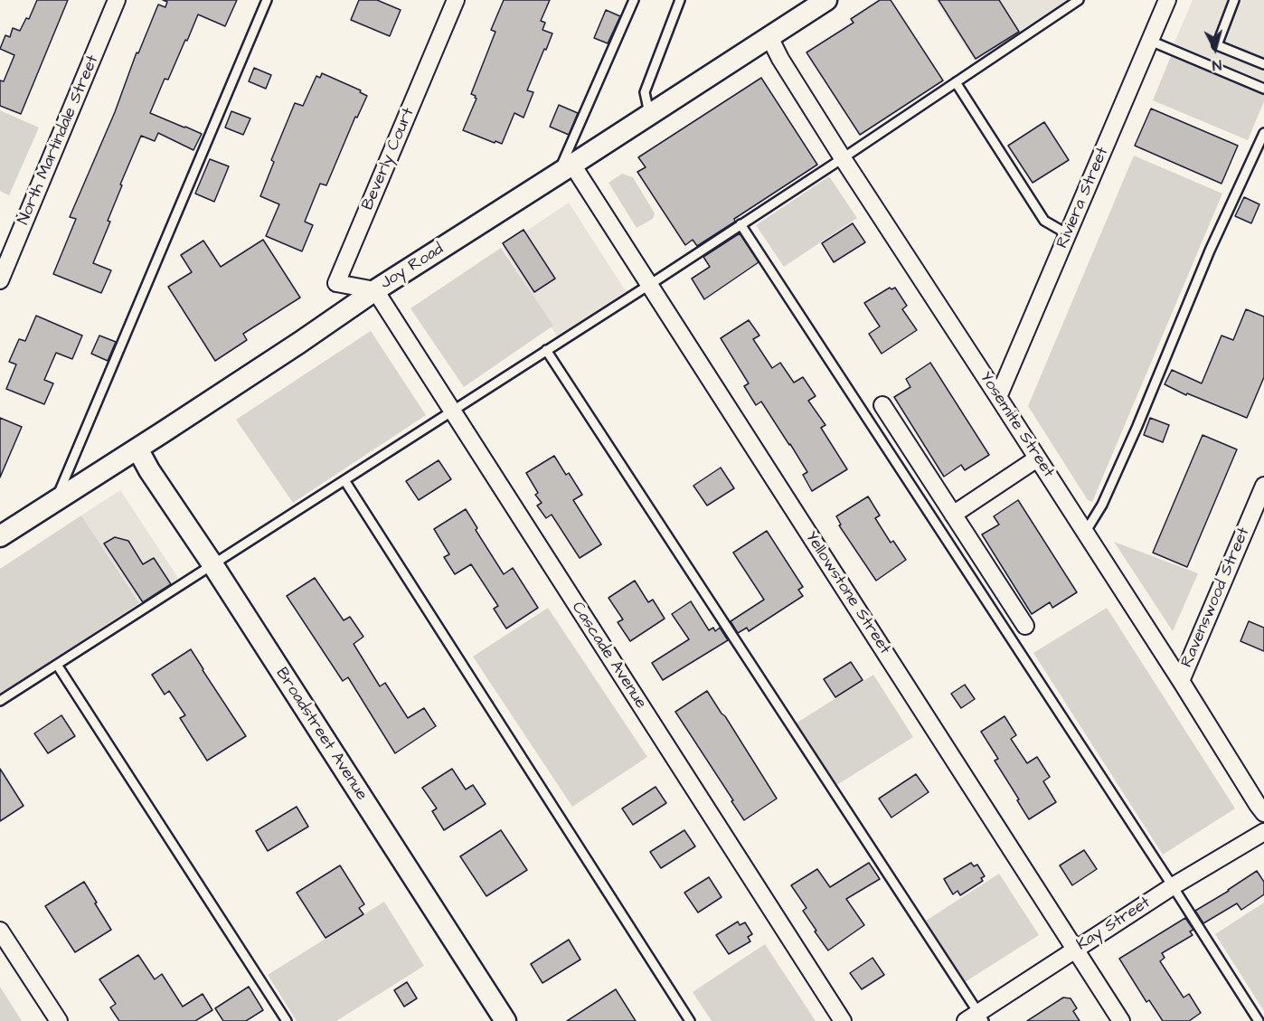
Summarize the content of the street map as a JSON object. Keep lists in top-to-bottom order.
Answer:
{
  "streets": {
    "street": [
      "North Martindale Street",
      "Beverly Court",
      "Riviera Street",
      "Joy Road",
      "Yosemite Street",
      "Yellowstone Street",
      "Ravenswood Street",
      "Cascade Avenue",
      "Broadstreet Avenue",
      "Kay Street"
    ]
  },
  "crossings": [
    ["Beverly Court", "Joy Road"],
    ["Beverly Court", "Cascade Avenue"],
    ["Riviera Street", "Yosemite Street"],
    ["Joy Road", "Yosemite Street"],
    ["Joy Road", "Yellowstone Street"],
    ["Joy Road", "Cascade Avenue"],
    ["Joy Road", "Broadstreet Avenue"],
    ["Yosemite Street", "Ravenswood Street"],
    ["Yellowstone Street", "Kay Street"]
  ],
  "north": "bottom"
}
